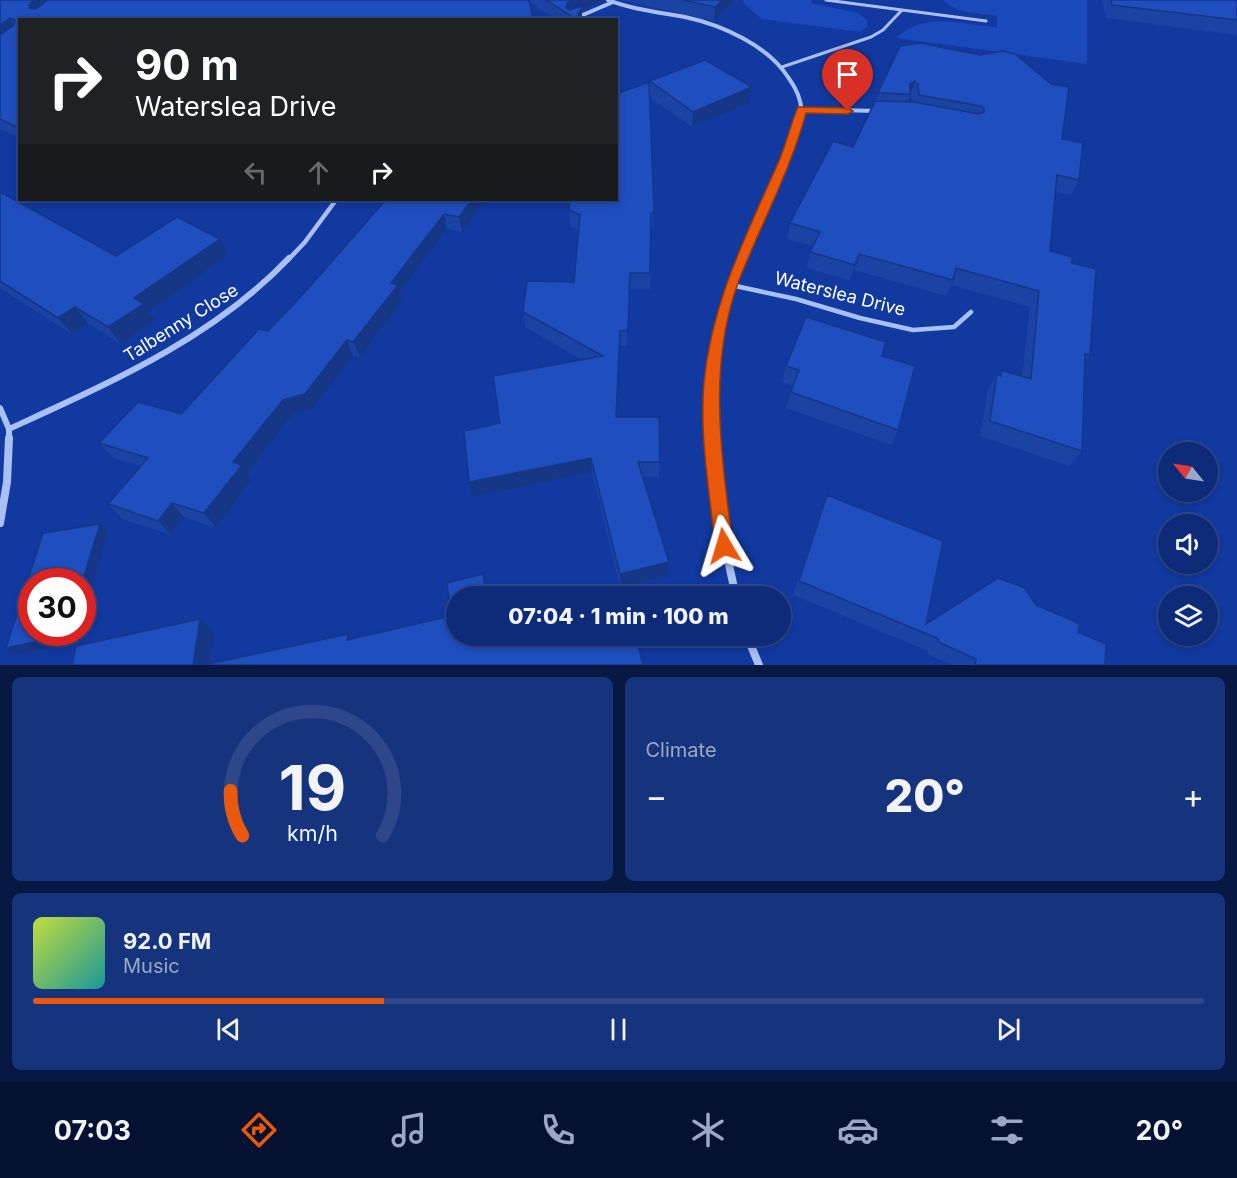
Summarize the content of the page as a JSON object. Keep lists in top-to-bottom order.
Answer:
{
  "streets": {
    "street": ["Talbenny Close"],
    "lane": ["Waterslea Drive"]
  },
  "north": "top left",
  "page": {
    "turn": ["90 m", "Waterslea Drive"],
    "limit": "30",
    "trip": "07:04 · 1 min · 100 m",
    "tile": "Climate",
    "heat": ["−", "20°", "+"],
    "song": ["92.0 FM", "Music"],
    "tabs": ["07:03", "20°"],
    "gauge": ["19", "km/h"]
  }
}
